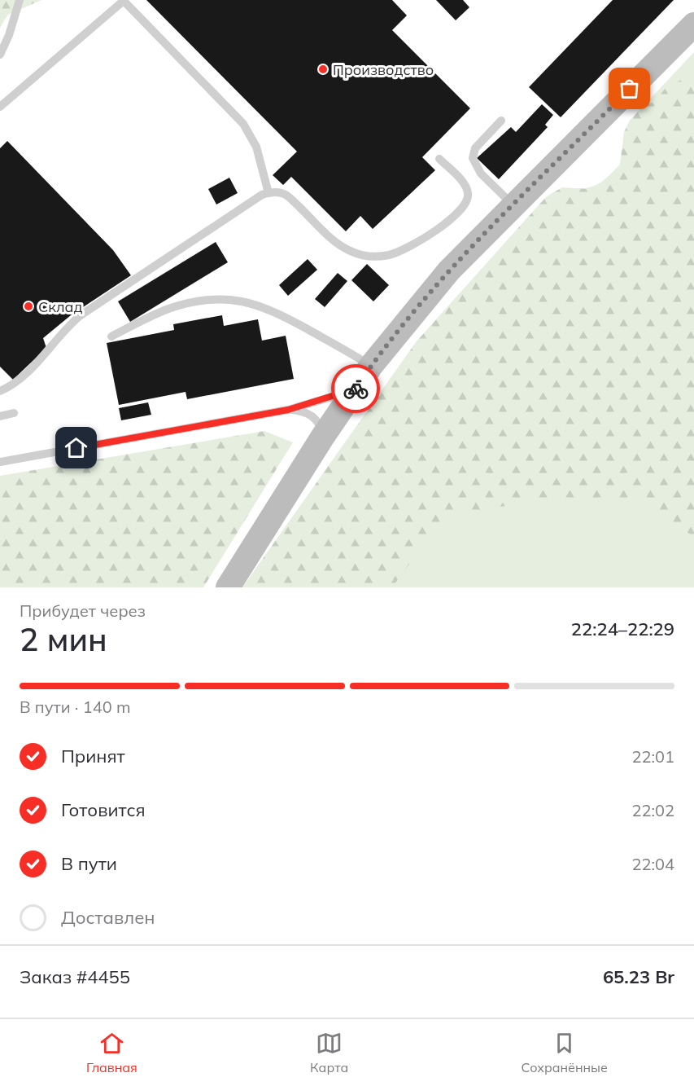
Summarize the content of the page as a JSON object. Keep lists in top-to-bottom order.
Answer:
{
  "places": ["Производство", "Склад"],
  "page": {
    "heading": ["2 мин", "Прибудет через", "22:24–22:29"],
    "panel": ["Заказ #4455", "65.23 Br"],
    "bar": "В пути · 140 m",
    "list": [
      ["Принят", "22:01"],
      ["Готовится", "22:02"],
      ["В пути", "22:04"],
      "Доставлен"
    ],
    "tabs": ["Главная", "Карта", "Сохранённые"]
  }
}
